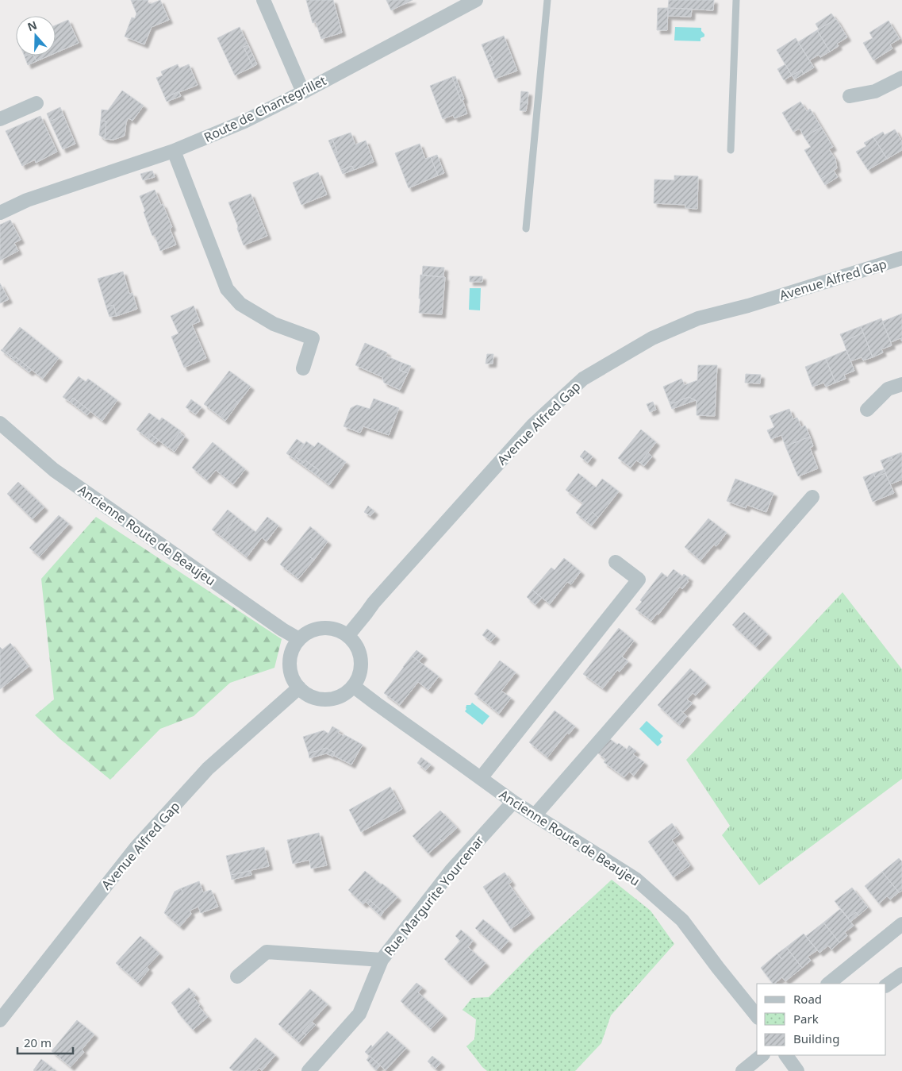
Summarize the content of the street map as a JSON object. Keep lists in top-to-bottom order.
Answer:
{
  "streets": {
    "street": [
      "Route de Chantegrillet",
      "Avenue Alfred Gap",
      "Ancienne Route de Beaujeu",
      "Rue Margurite Yourcenar"
    ]
  },
  "crossings": [
    ["Avenue Alfred Gap", "Ancienne Route de Beaujeu"],
    ["Ancienne Route de Beaujeu", "Rue Margurite Yourcenar"]
  ],
  "legend": ["Road", "Park", "Building"],
  "scale_bar": "20 m",
  "north": "top"
}
